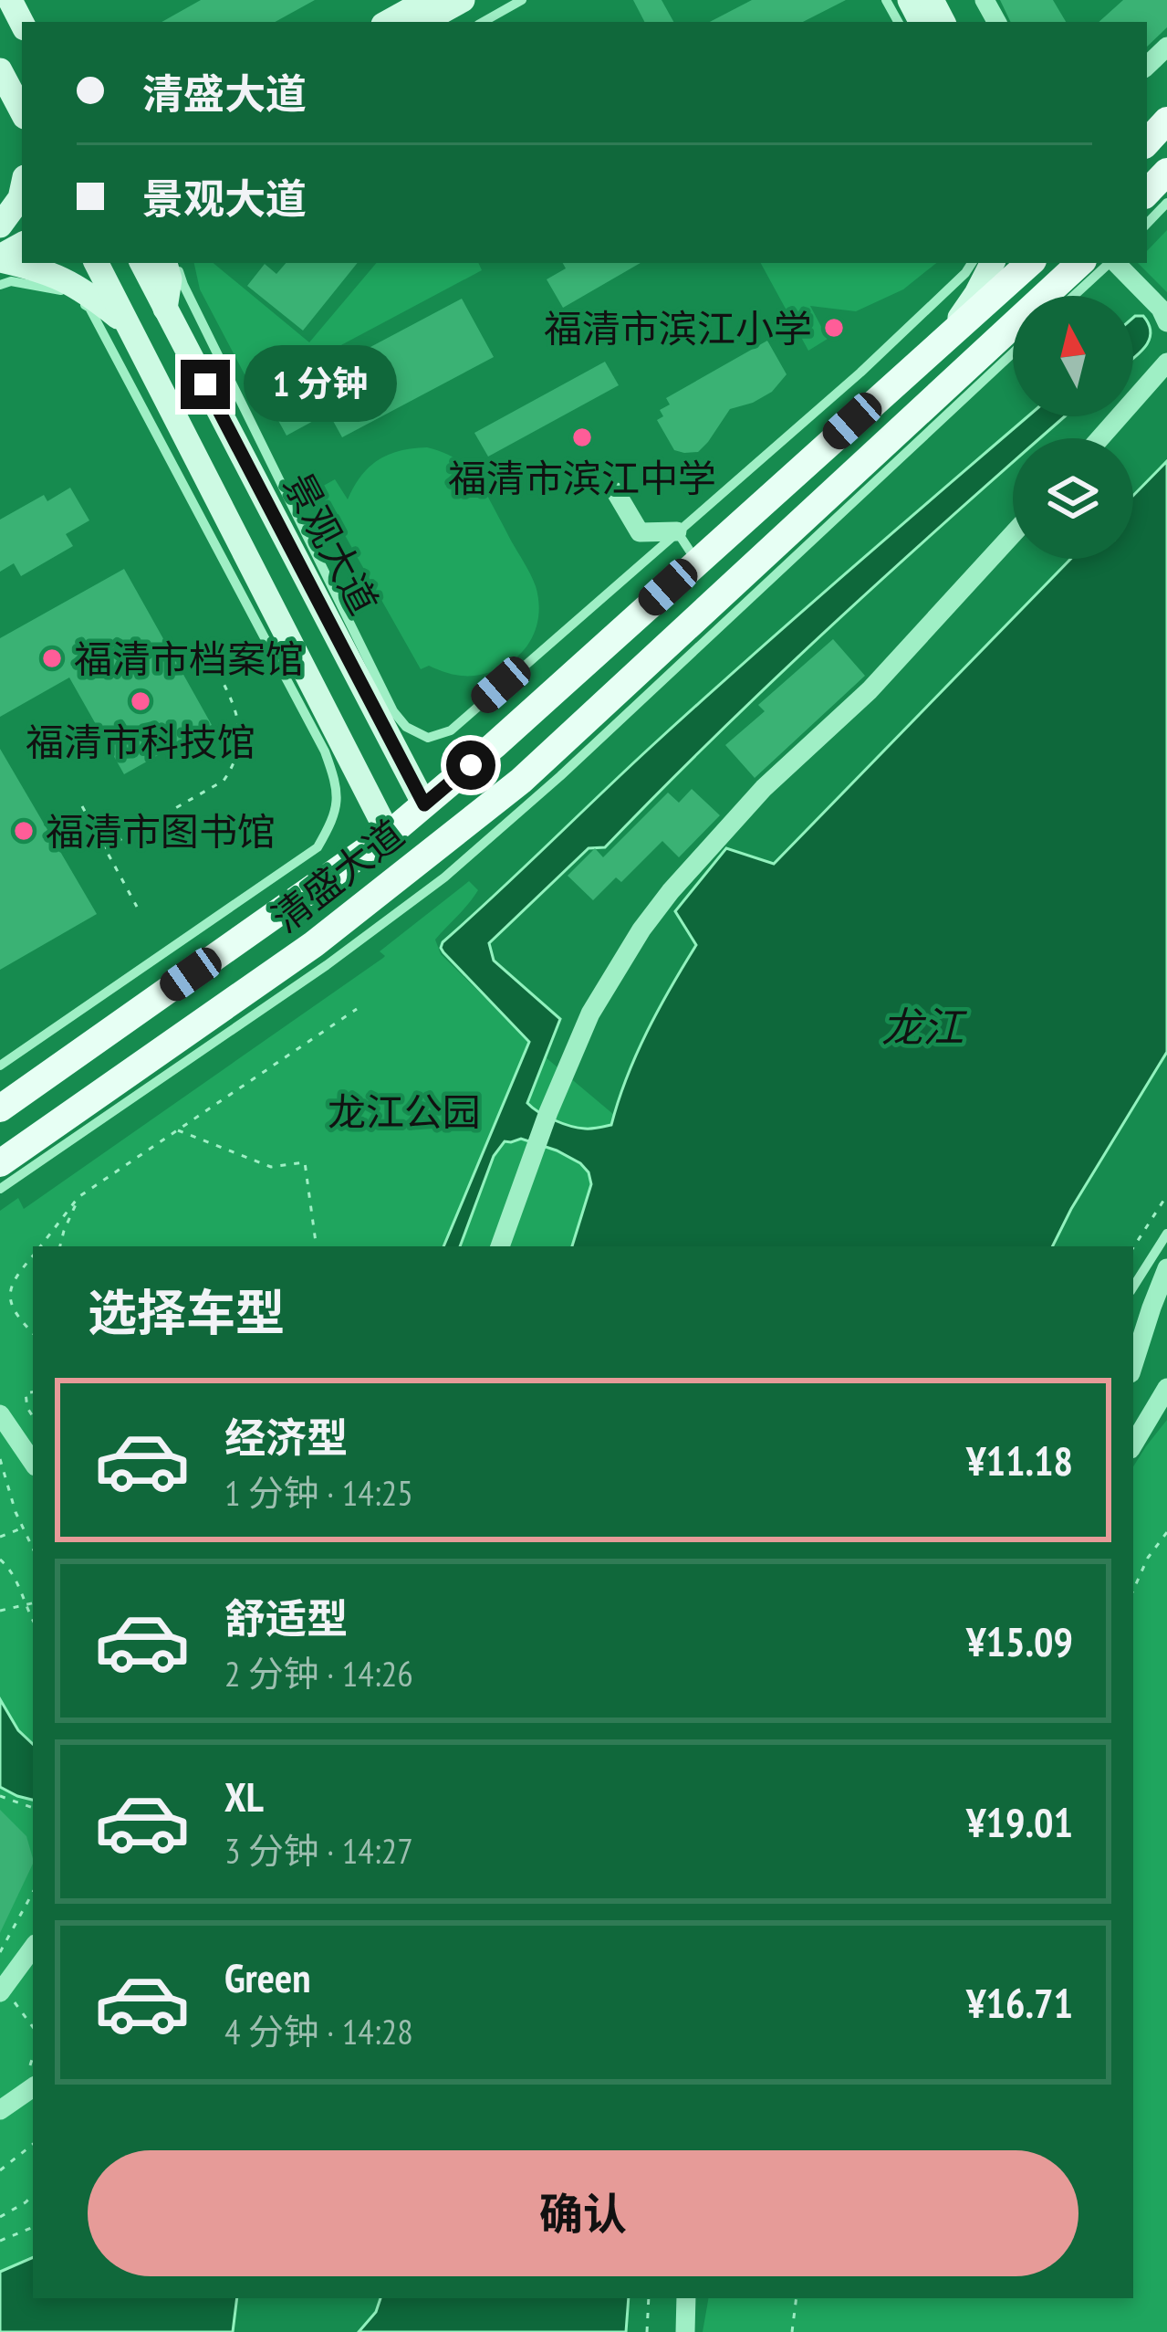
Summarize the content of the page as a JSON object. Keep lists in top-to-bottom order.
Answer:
{
  "streets": {
    "main road": ["清盛大道"],
    "street": ["景观大道"]
  },
  "crossings": [
    ["景观大道", "清盛大道"]
  ],
  "water": ["龙江"],
  "parks": ["龙江公园"],
  "places": [
    "福清市滨江小学",
    "福清市滨江中学",
    "福清市档案馆",
    "福清市科技馆",
    "福清市图书馆"
  ],
  "north": "top",
  "page": {
    "banner": ["清盛大道", "景观大道"],
    "bubble": "1 分钟",
    "heading": "选择车型",
    "list": [
      {
        "name": "经济型",
        "note": "1 分钟 · 14:25",
        "value": "¥11.18"
      },
      {
        "name": "舒适型",
        "note": "2 分钟 · 14:26",
        "value": "¥15.09"
      },
      {
        "name": "XL",
        "note": "3 分钟 · 14:27",
        "value": "¥19.01"
      },
      {
        "name": "Green",
        "note": "4 分钟 · 14:28",
        "value": "¥16.71"
      }
    ],
    "buttons": "确认"
  }
}
